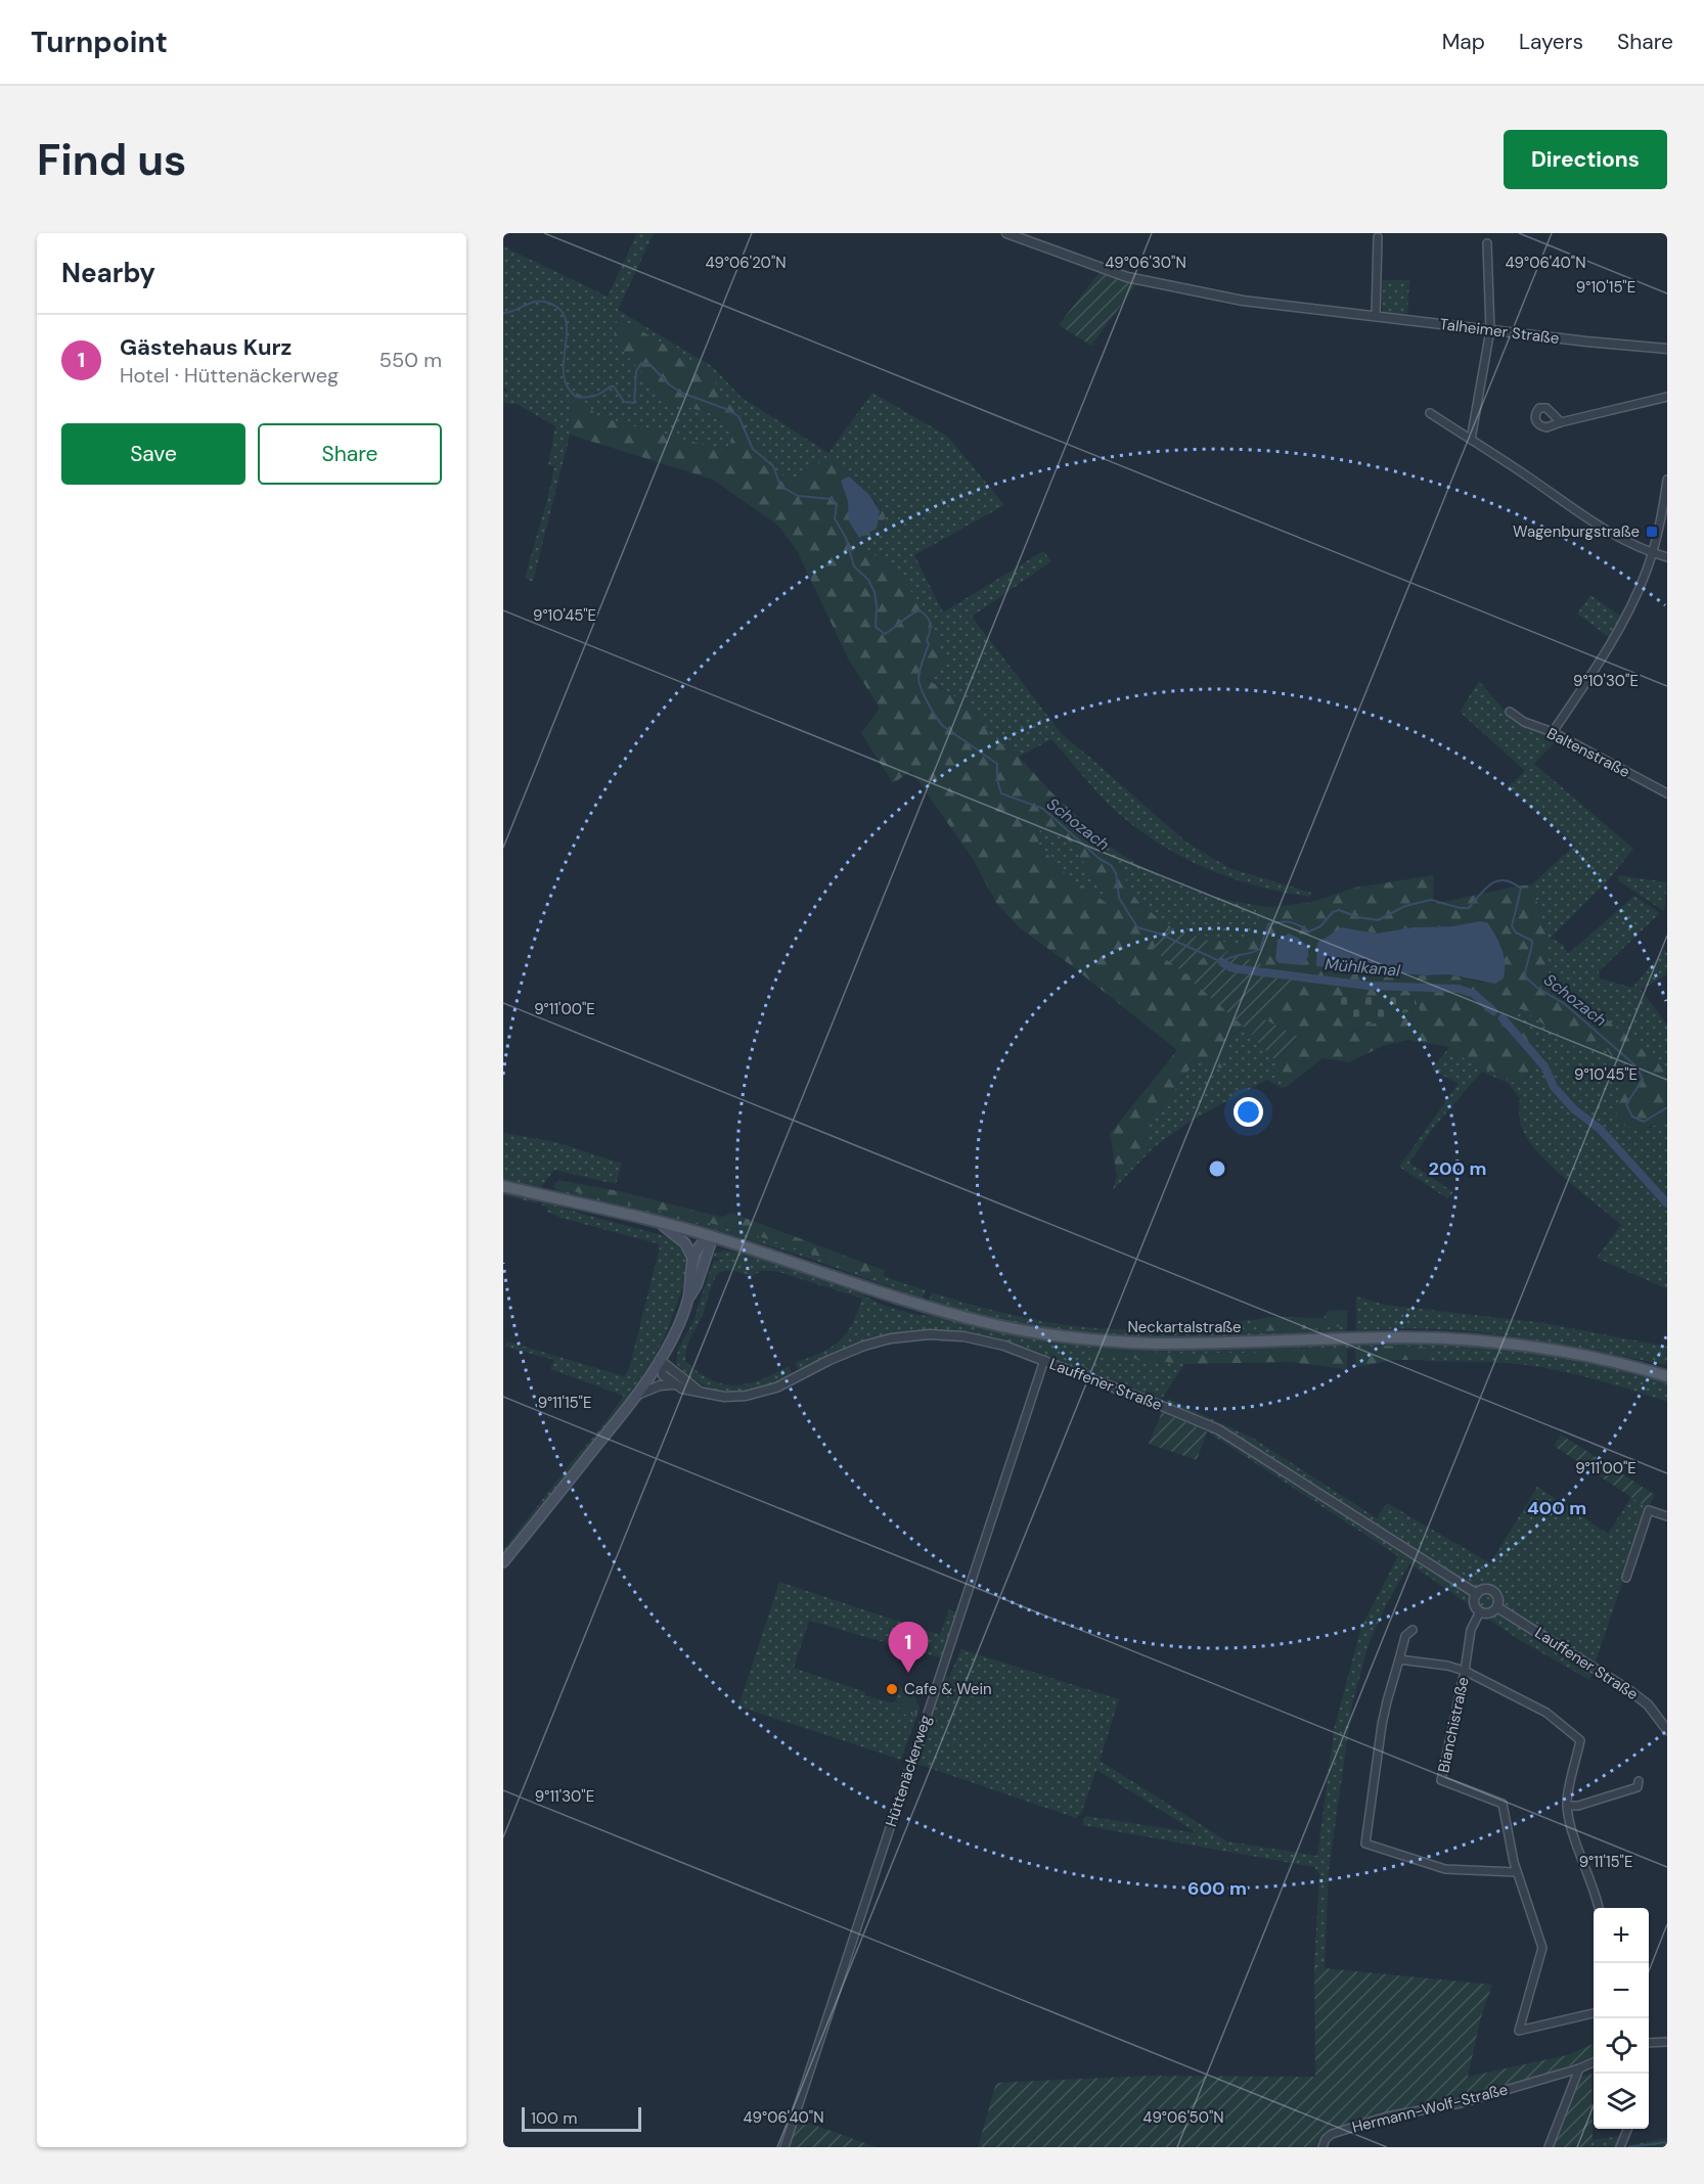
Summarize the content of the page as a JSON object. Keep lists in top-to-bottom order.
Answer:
{
  "streets": {
    "main road": ["Neckartalstraße"],
    "street": [
      "Talheimer Straße",
      "Baltenstraße",
      "Lauffener Straße",
      "Bianchistraße",
      "Hüttenäckerweg",
      "Hermann-Wolf-Straße"
    ]
  },
  "crossings": [
    ["Lauffener Straße", "Bianchistraße"],
    ["Lauffener Straße", "Hüttenäckerweg"]
  ],
  "water": ["Schozach", "Mühlkanal"],
  "places": {
    "transit": ["Wagenburgstraße"],
    "other": ["Cafe & Wein"]
  },
  "scale_bar": "100 m",
  "page": {
    "header": "Turnpoint",
    "nav": ["Map", "Layers", "Share"],
    "buttons": [
      "Directions",
      ["Save", "Share"]
    ],
    "title": "Find us",
    "heading": "Nearby",
    "list": [
      {
        "mark": "1",
        "name": "Gästehaus Kurz",
        "note": "Hotel · Hüttenäckerweg",
        "value": "550 m"
      }
    ],
    "pins": "1",
    "map_buttons": ["+", "−"],
    "scale": "100 m"
  },
  "coordinates": [
    "49°06'20\"N",
    "49°06'30\"N",
    "49°06'40\"N",
    "9°10'15\"E",
    "9°10'45\"E",
    "9°10'30\"E",
    "9°11'00\"E",
    "9°11'15\"E",
    "9°11'30\"E",
    "49°06'50\"N"
  ],
  "rings": ["200 m", "400 m", "600 m"]
}
